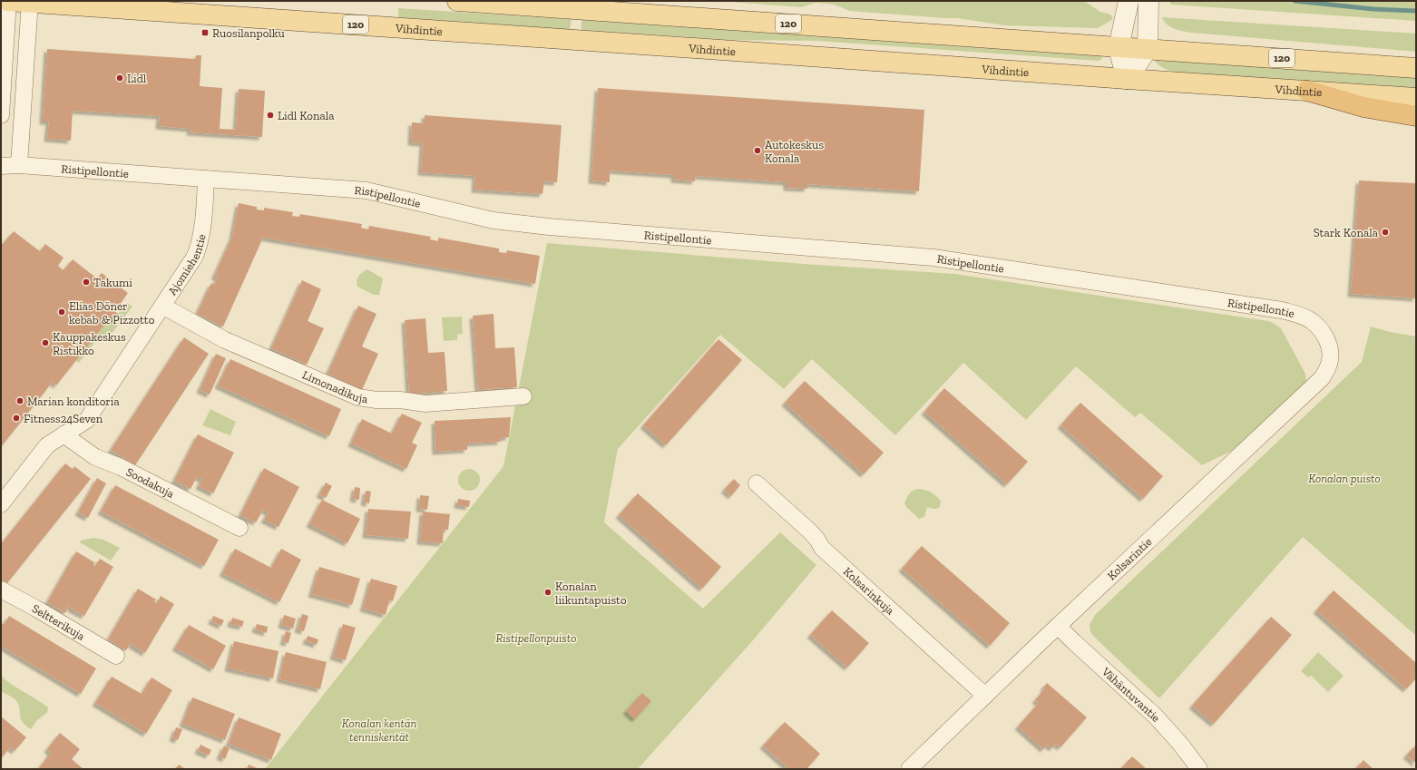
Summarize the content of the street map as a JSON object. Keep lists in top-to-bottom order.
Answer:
{
  "streets": {
    "main road": ["120", "Vihdintie"],
    "street": [
      "Ristipellontie",
      "Ajomiehentie",
      "Limonadikuja",
      "Soodakuja",
      "Kolsarintie",
      "Kolsarinkuja",
      "Seltterikuja",
      "Vähäntuvantie"
    ]
  },
  "crossings": [
    ["Ristipellontie", "Ajomiehentie"],
    ["Ristipellontie", "Kolsarintie"],
    ["Ajomiehentie", "Limonadikuja"],
    ["Ajomiehentie", "Soodakuja"],
    ["Kolsarintie", "Kolsarinkuja"],
    ["Kolsarintie", "Vähäntuvantie"]
  ],
  "parks": ["Konalan puisto", "Ristipellonpuisto", "Konalan kentän tenniskentät"],
  "places": {
    "transit": ["Ruosilanpolku"],
    "other": [
      "Lidl",
      "Lidl Konala",
      "Autokeskus Konala",
      "Stark Konala",
      "Takumi",
      "Elias Döner kebab & Pizzotto",
      "Kauppakeskus Ristikko",
      "Marian konditoria",
      "Fitness24Seven",
      "Konalan liikuntapuisto"
    ]
  }
}
